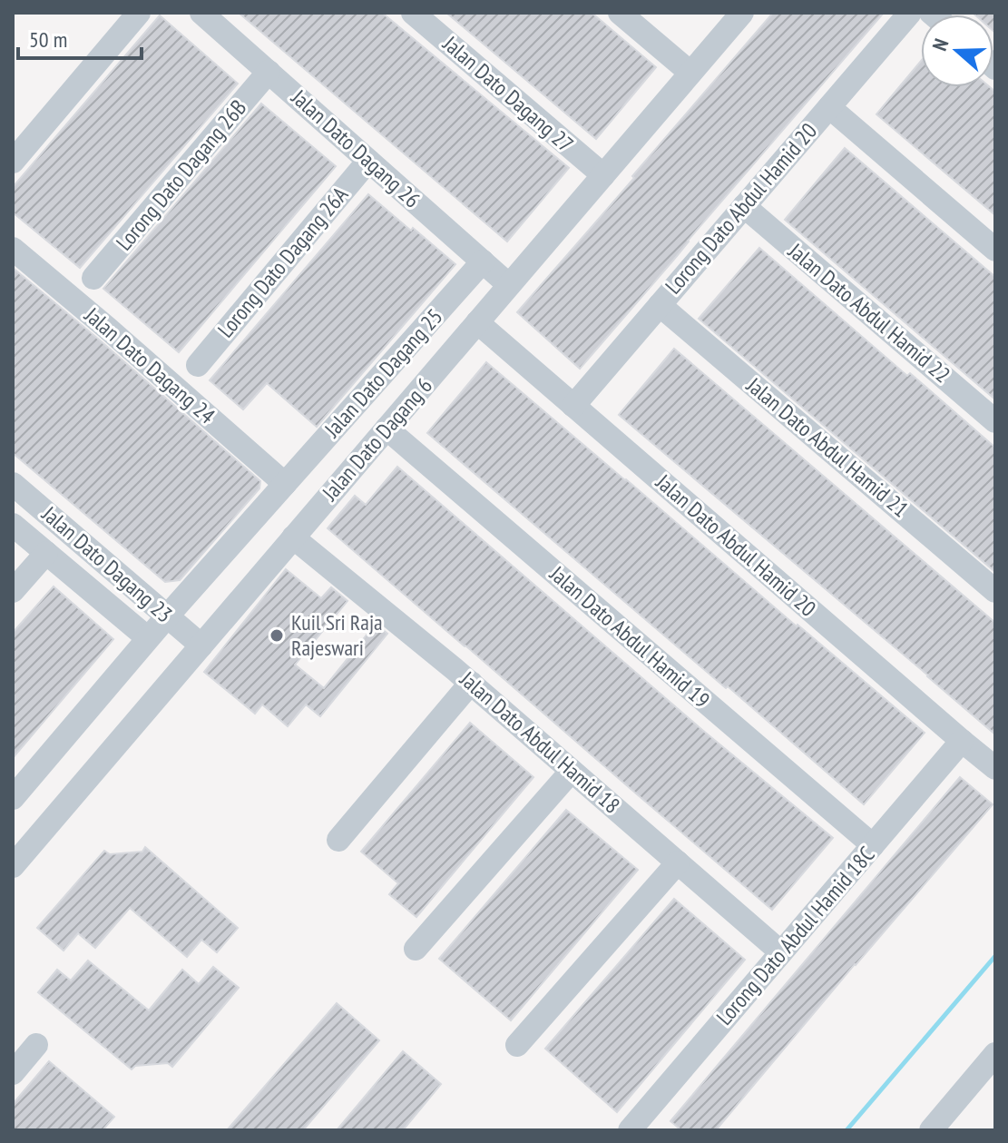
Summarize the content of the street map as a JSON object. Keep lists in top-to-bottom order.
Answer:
{
  "streets": {
    "street": [
      "Jalan Dato Dagang 27",
      "Jalan Dato Dagang 26",
      "Lorong Dato Dagang 26B",
      "Lorong Dato Abdul Hamid 20",
      "Lorong Dato Dagang 26A",
      "Jalan Dato Abdul Hamid 22",
      "Jalan Dato Dagang 24",
      "Jalan Dato Dagang 25",
      "Jalan Dato Dagang 6",
      "Jalan Dato Abdul Hamid 21",
      "Jalan Dato Abdul Hamid 20",
      "Jalan Dato Dagang 23",
      "Jalan Dato Abdul Hamid 19",
      "Jalan Dato Abdul Hamid 18",
      "Lorong Dato Abdul Hamid 18C"
    ]
  },
  "crossings": [
    ["Jalan Dato Dagang 27", "Jalan Dato Dagang 6"],
    ["Jalan Dato Dagang 26", "Lorong Dato Dagang 26B"],
    ["Jalan Dato Dagang 26", "Lorong Dato Dagang 26A"],
    ["Jalan Dato Dagang 26", "Jalan Dato Dagang 25"],
    ["Jalan Dato Dagang 26", "Jalan Dato Dagang 6"],
    ["Lorong Dato Abdul Hamid 20", "Jalan Dato Abdul Hamid 22"],
    ["Lorong Dato Abdul Hamid 20", "Jalan Dato Abdul Hamid 21"],
    ["Lorong Dato Abdul Hamid 20", "Jalan Dato Abdul Hamid 20"],
    ["Jalan Dato Dagang 24", "Jalan Dato Dagang 25"],
    ["Jalan Dato Dagang 25", "Jalan Dato Dagang 23"],
    ["Jalan Dato Dagang 6", "Jalan Dato Abdul Hamid 20"],
    ["Jalan Dato Dagang 6", "Jalan Dato Dagang 23"],
    ["Jalan Dato Dagang 6", "Jalan Dato Abdul Hamid 19"],
    ["Jalan Dato Dagang 6", "Jalan Dato Abdul Hamid 18"],
    ["Jalan Dato Abdul Hamid 20", "Lorong Dato Abdul Hamid 18C"],
    ["Jalan Dato Abdul Hamid 19", "Lorong Dato Abdul Hamid 18C"],
    ["Jalan Dato Abdul Hamid 18", "Lorong Dato Abdul Hamid 18C"]
  ],
  "places": ["Kuil Sri Raja Rajeswari"],
  "scale_bar": "50 m",
  "north": "left"
}
